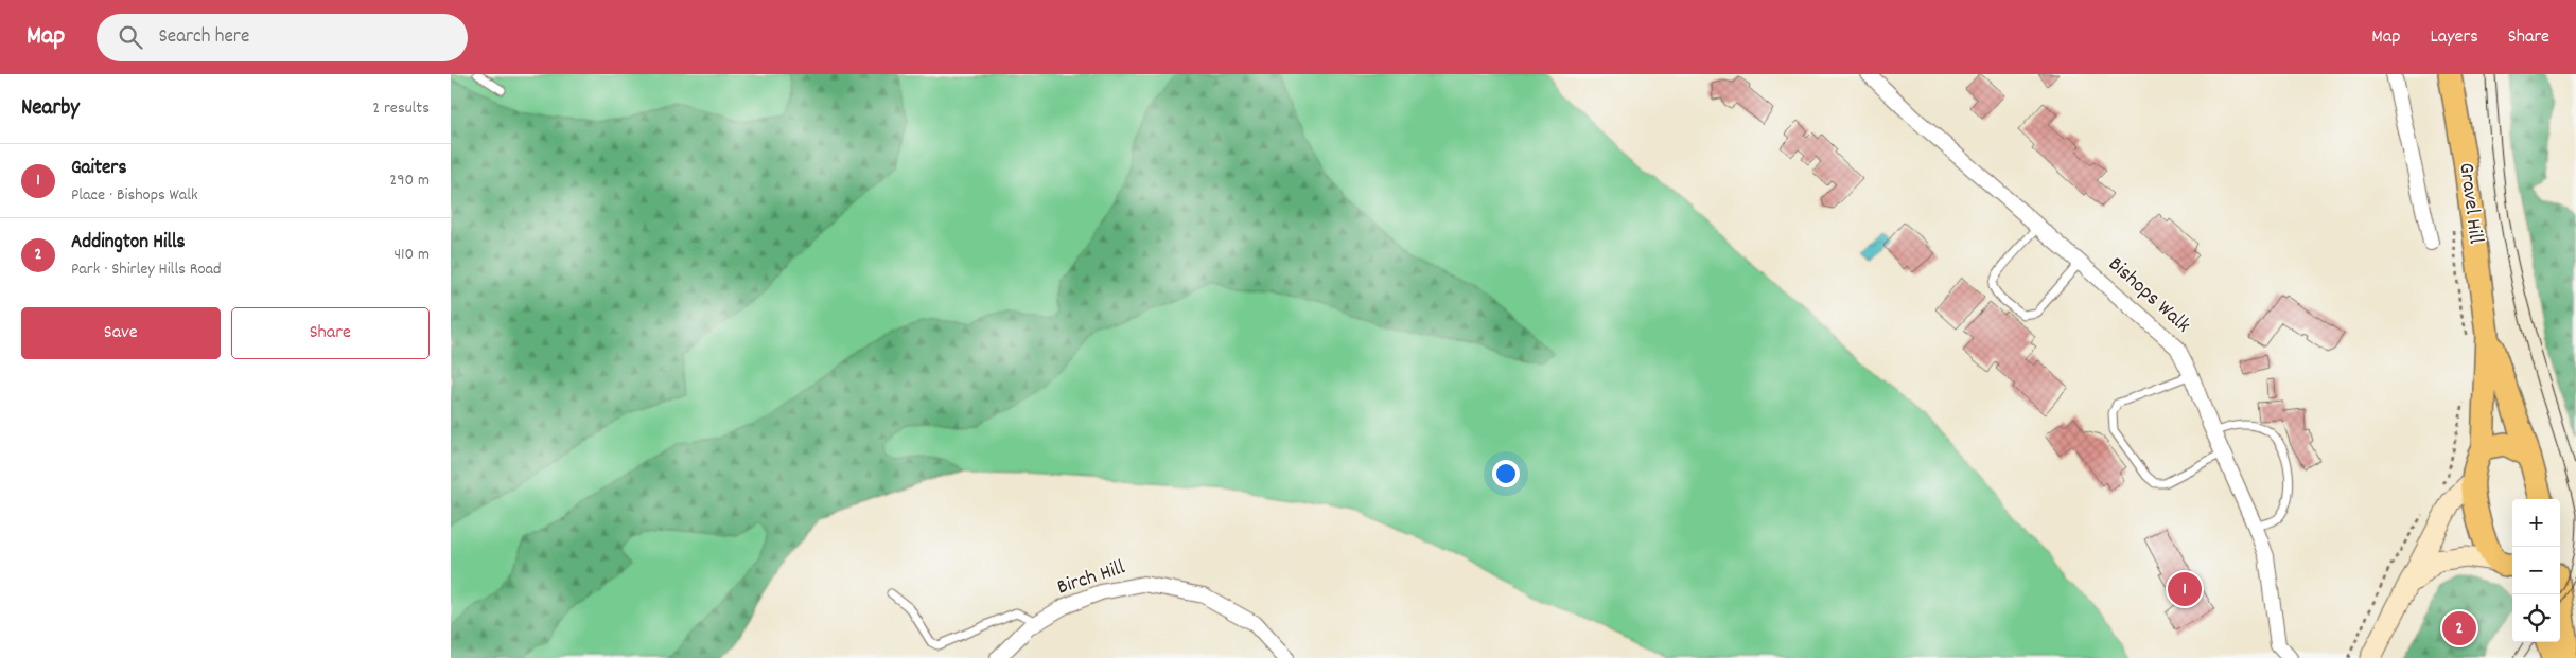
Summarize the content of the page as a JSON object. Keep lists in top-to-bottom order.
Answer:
{
  "streets": {
    "main road": ["Gravel Hill"],
    "street": ["Bishops Walk", "Birch Hill"]
  },
  "page": {
    "header": "Map",
    "search": "Search here",
    "nav": ["Map", "Layers", "Share"],
    "heading": ["Nearby", "2 results"],
    "list": [
      {
        "mark": "1",
        "name": "Gaiters",
        "note": "Place · Bishops Walk",
        "value": "290 m"
      },
      {
        "mark": "2",
        "name": "Addington Hills",
        "note": "Park · Shirley Hills Road",
        "value": "410 m"
      }
    ],
    "buttons": ["Save", "Share"],
    "map_buttons": ["+", "−"],
    "pins": ["1", "2"]
  }
}
